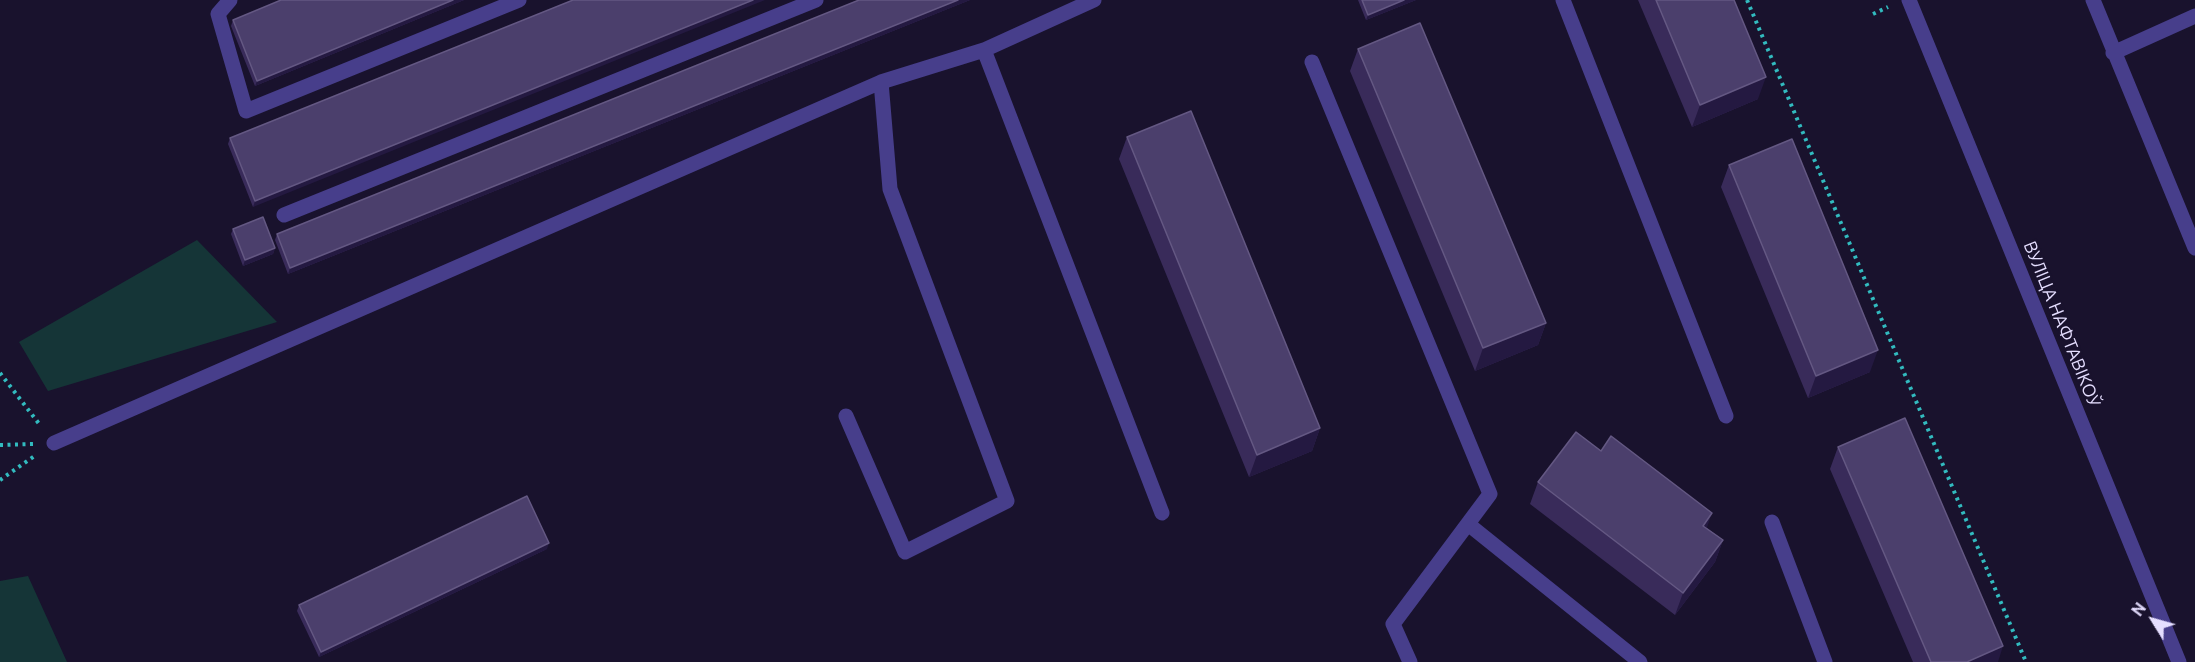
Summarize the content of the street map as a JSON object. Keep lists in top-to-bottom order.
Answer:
{
  "streets": {
    "street": ["ВУЛІЦА НАФТАВІКОЎ"]
  },
  "north": "top left"
}
